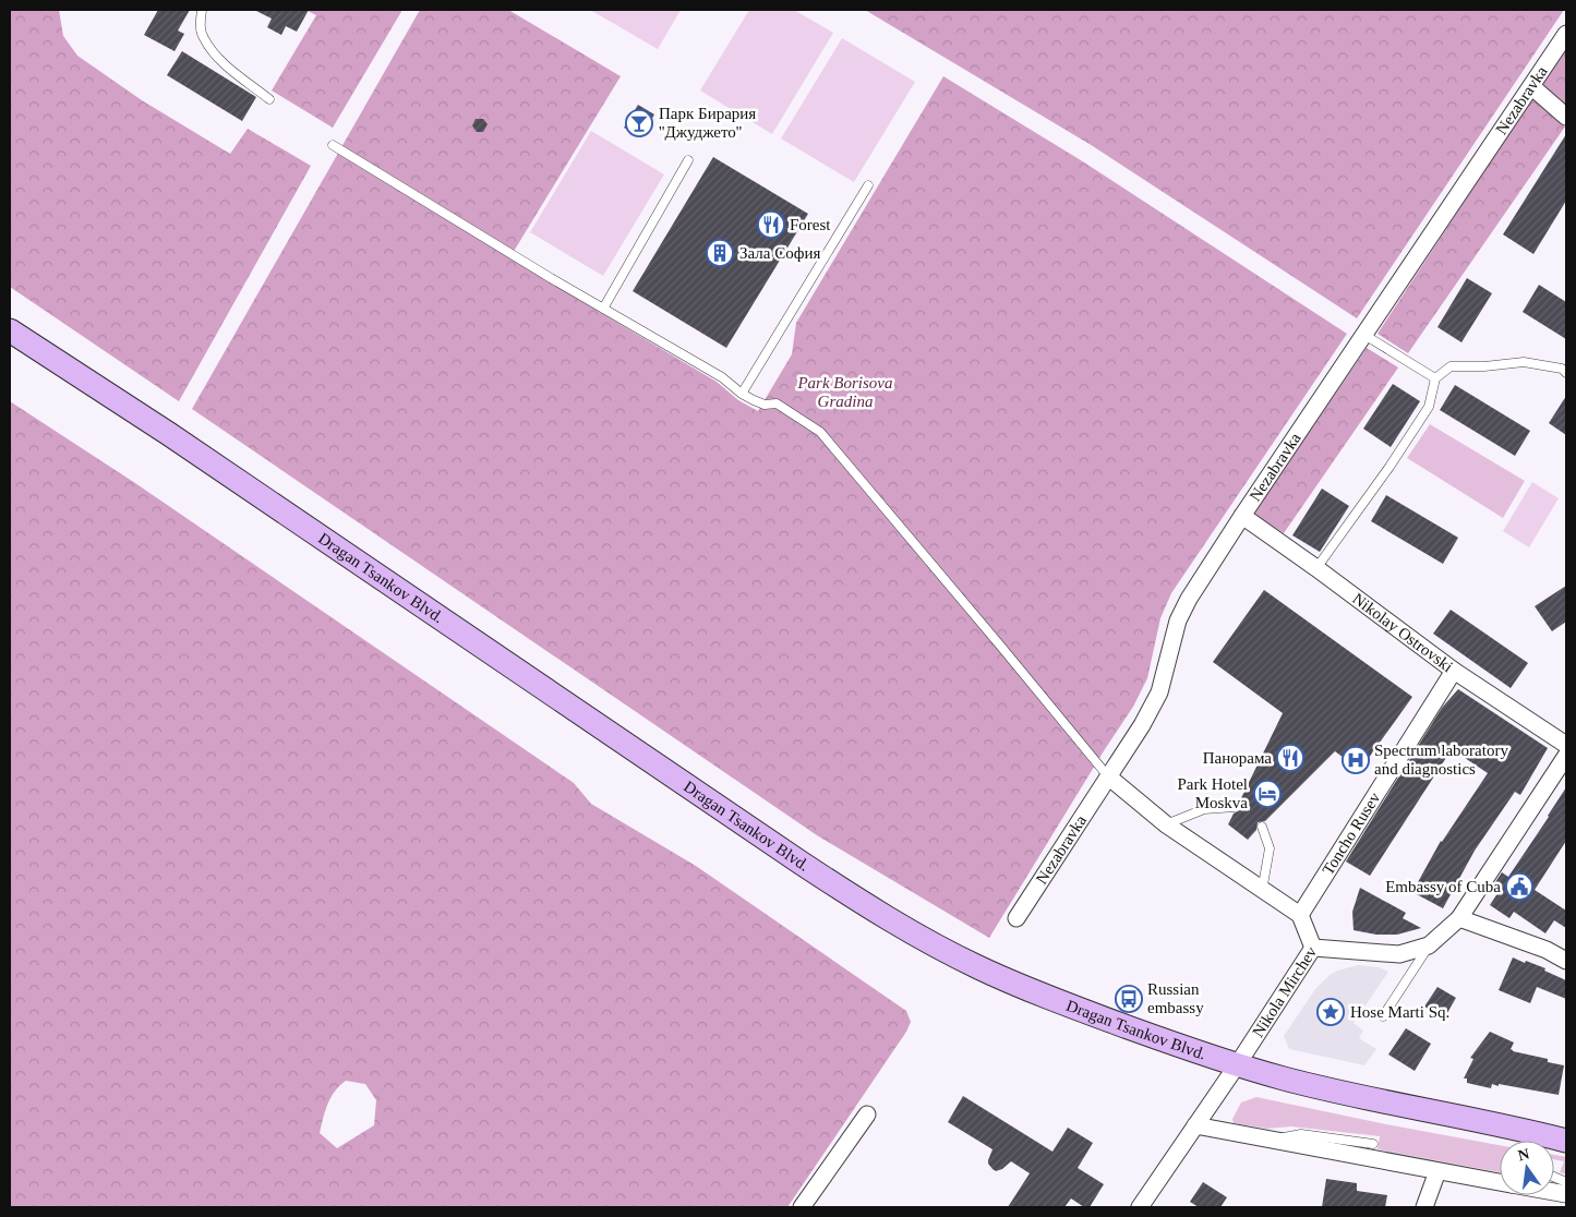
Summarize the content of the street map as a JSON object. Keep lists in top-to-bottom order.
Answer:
{
  "streets": {
    "main road": ["Dragan Tsankov Blvd."],
    "street": [
      "Nezabravka",
      "Nikolay Ostrovski",
      "Toncho Rusev",
      "Nikola Mirchev"
    ]
  },
  "crossings": [
    ["Nezabravka", "Nikolay Ostrovski"],
    ["Dragan Tsankov Blvd.", "Nikola Mirchev"],
    ["Nikolay Ostrovski", "Toncho Rusev"],
    ["Toncho Rusev", "Nikola Mirchev"]
  ],
  "parks": ["Park Borisova Gradina"],
  "places": {
    "bar": ["Парк Бирария ''Джуджето''"],
    "restaurant": ["Forest", "Панорама"],
    "building": ["Зала София"],
    "hospital": ["Spectrum laboratory and diagnostics"],
    "hotel": ["Park Hotel Moskva"],
    "public building": ["Embassy of Cuba"],
    "bus stop": ["Russian embassy"],
    "place": ["Hose Marti Sq."]
  },
  "north": "top"
}
